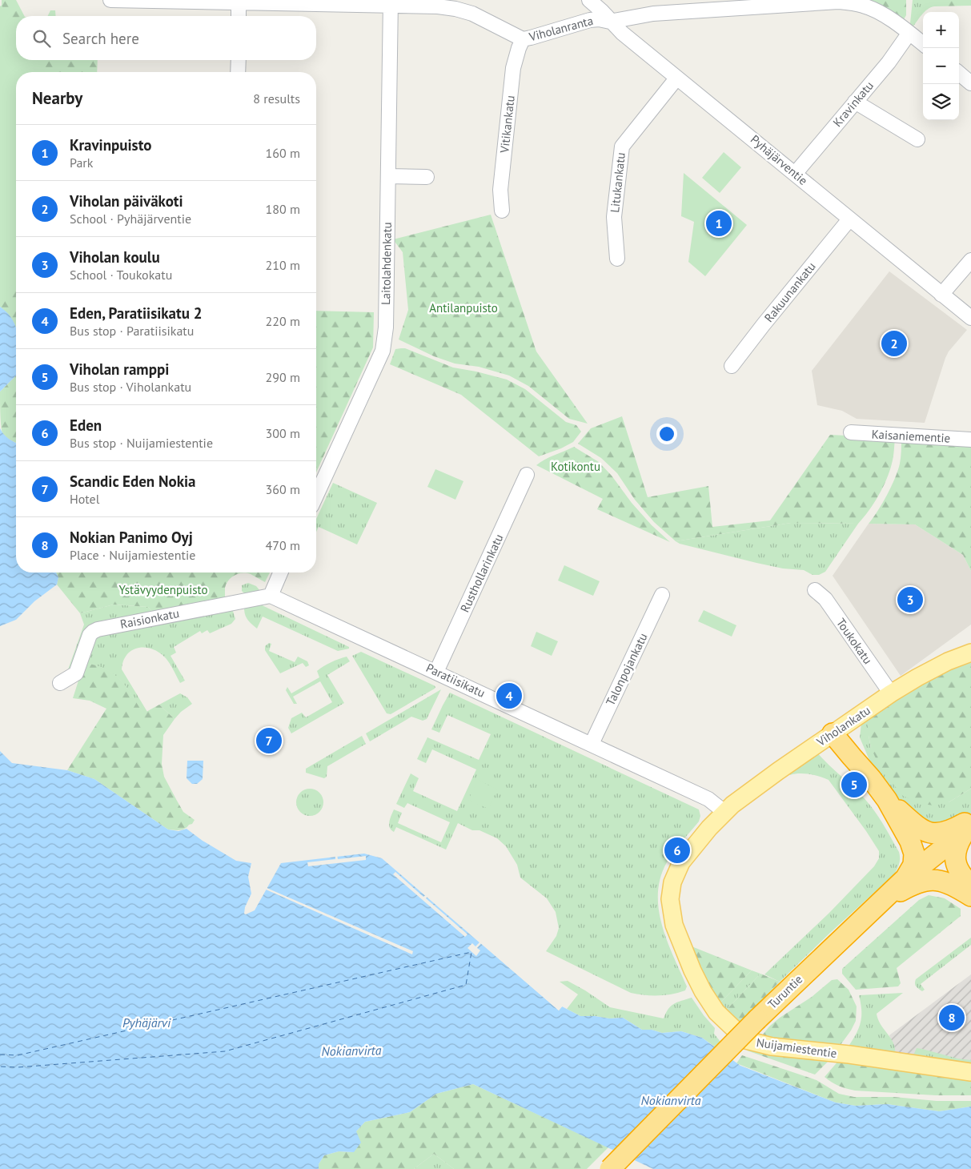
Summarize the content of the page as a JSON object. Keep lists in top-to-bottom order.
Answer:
{
  "streets": {
    "highway": ["Turuntie"],
    "main road": ["Viholankatu", "Nuijamiestentie"],
    "street": [
      "Viholanranta",
      "Kravinkatu",
      "Vitikankatu",
      "Pyhäjärventie",
      "Litukankatu",
      "Laitolahdenkatu",
      "Rakuunankatu",
      "Kaisaniementie",
      "Rusthollarinkatu",
      "Raisionkatu",
      "Toukokatu",
      "Talonpojankatu",
      "Paratiisikatu"
    ]
  },
  "crossings": [
    ["Viholanranta", "Kravinkatu"],
    ["Viholanranta", "Vitikankatu"],
    ["Viholanranta", "Pyhäjärventie"],
    ["Viholanranta", "Laitolahdenkatu"],
    ["Kravinkatu", "Pyhäjärventie"],
    ["Pyhäjärventie", "Litukankatu"],
    ["Pyhäjärventie", "Rakuunankatu"],
    ["Rusthollarinkatu", "Paratiisikatu"],
    ["Raisionkatu", "Paratiisikatu"],
    ["Toukokatu", "Viholankatu"],
    ["Talonpojankatu", "Paratiisikatu"],
    ["Paratiisikatu", "Viholankatu"],
    ["Paratiisikatu", "Nuijamiestentie"],
    ["Viholankatu", "Nuijamiestentie"]
  ],
  "water": ["Pyhäjärvi", "Nokianvirta"],
  "parks": ["Antilanpuisto", "Kotikontu", "Ystävyydenpuisto"],
  "page": {
    "map_buttons": ["+", "−"],
    "search": "Search here",
    "heading": ["Nearby", "8 results"],
    "list": [
      {
        "mark": "1",
        "name": "Kravinpuisto",
        "note": "Park",
        "value": "160 m"
      },
      {
        "mark": "2",
        "name": "Viholan päiväkoti",
        "note": "School · Pyhäjärventie",
        "value": "180 m"
      },
      {
        "mark": "3",
        "name": "Viholan koulu",
        "note": "School · Toukokatu",
        "value": "210 m"
      },
      {
        "mark": "4",
        "name": "Eden, Paratiisikatu 2",
        "note": "Bus stop · Paratiisikatu",
        "value": "220 m"
      },
      {
        "mark": "5",
        "name": "Viholan ramppi",
        "note": "Bus stop · Viholankatu",
        "value": "290 m"
      },
      {
        "mark": "6",
        "name": "Eden",
        "note": "Bus stop · Nuijamiestentie",
        "value": "300 m"
      },
      {
        "mark": "7",
        "name": "Scandic Eden Nokia",
        "note": "Hotel",
        "value": "360 m"
      },
      {
        "mark": "8",
        "name": "Nokian Panimo Oyj",
        "note": "Place · Nuijamiestentie",
        "value": "470 m"
      }
    ],
    "pins": [
      "1",
      "2",
      "3",
      "4",
      "7",
      "5",
      "6",
      "8"
    ]
  }
}
